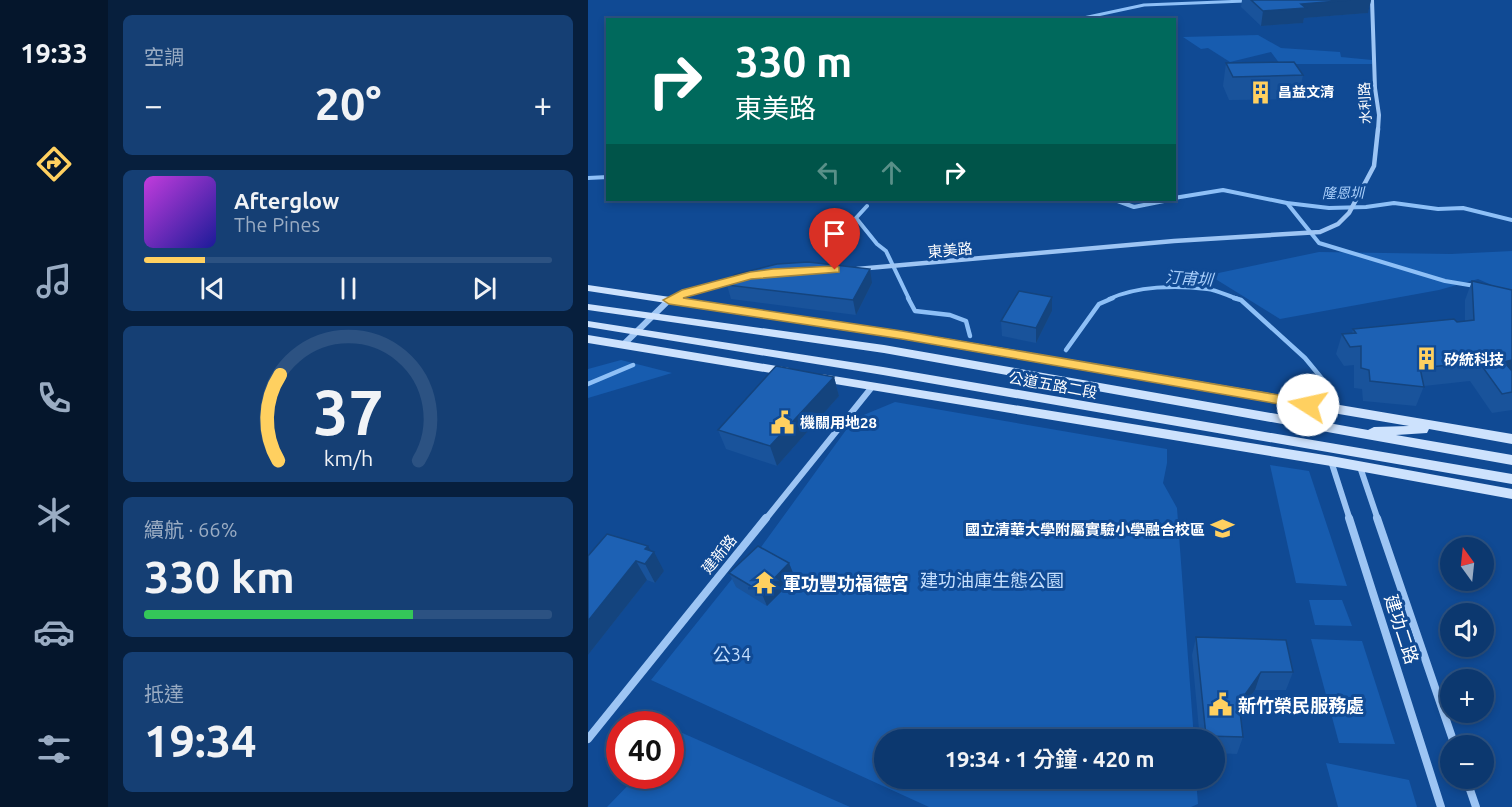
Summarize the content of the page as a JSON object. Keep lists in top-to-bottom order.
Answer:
{
  "streets": {
    "street": [
      "水利路",
      "東美路",
      "公道五路二段",
      "建新路",
      "建功二路"
    ]
  },
  "crossings": [
    ["水利路", "東美路"],
    ["公道五路二段", "建新路"],
    ["公道五路二段", "建功二路"]
  ],
  "water": ["隆恩圳", "汀甫圳"],
  "parks": ["建功油庫生態公園", "公34"],
  "places": {
    "building": ["昌益文清", "矽統科技"],
    "public building": ["機關用地28", "新竹榮民服務處"],
    "school or university": ["國立清華大學附屬實驗小學融合校區"],
    "temple": ["軍功豐功福德宮"]
  },
  "north": "top",
  "page": {
    "tabs": "19:33",
    "tile": [
      "空調",
      ["續航 · 66%", "330 km"],
      ["抵達", "19:34"]
    ],
    "turn": ["330 m", "東美路"],
    "heat": ["−", "20°", "+"],
    "song": ["Afterglow", "The Pines"],
    "map_buttons": ["+", "−"],
    "limit": "40",
    "trip": "19:34 · 1 分鐘 · 420 m",
    "gauge": ["37", "km/h"]
  }
}
